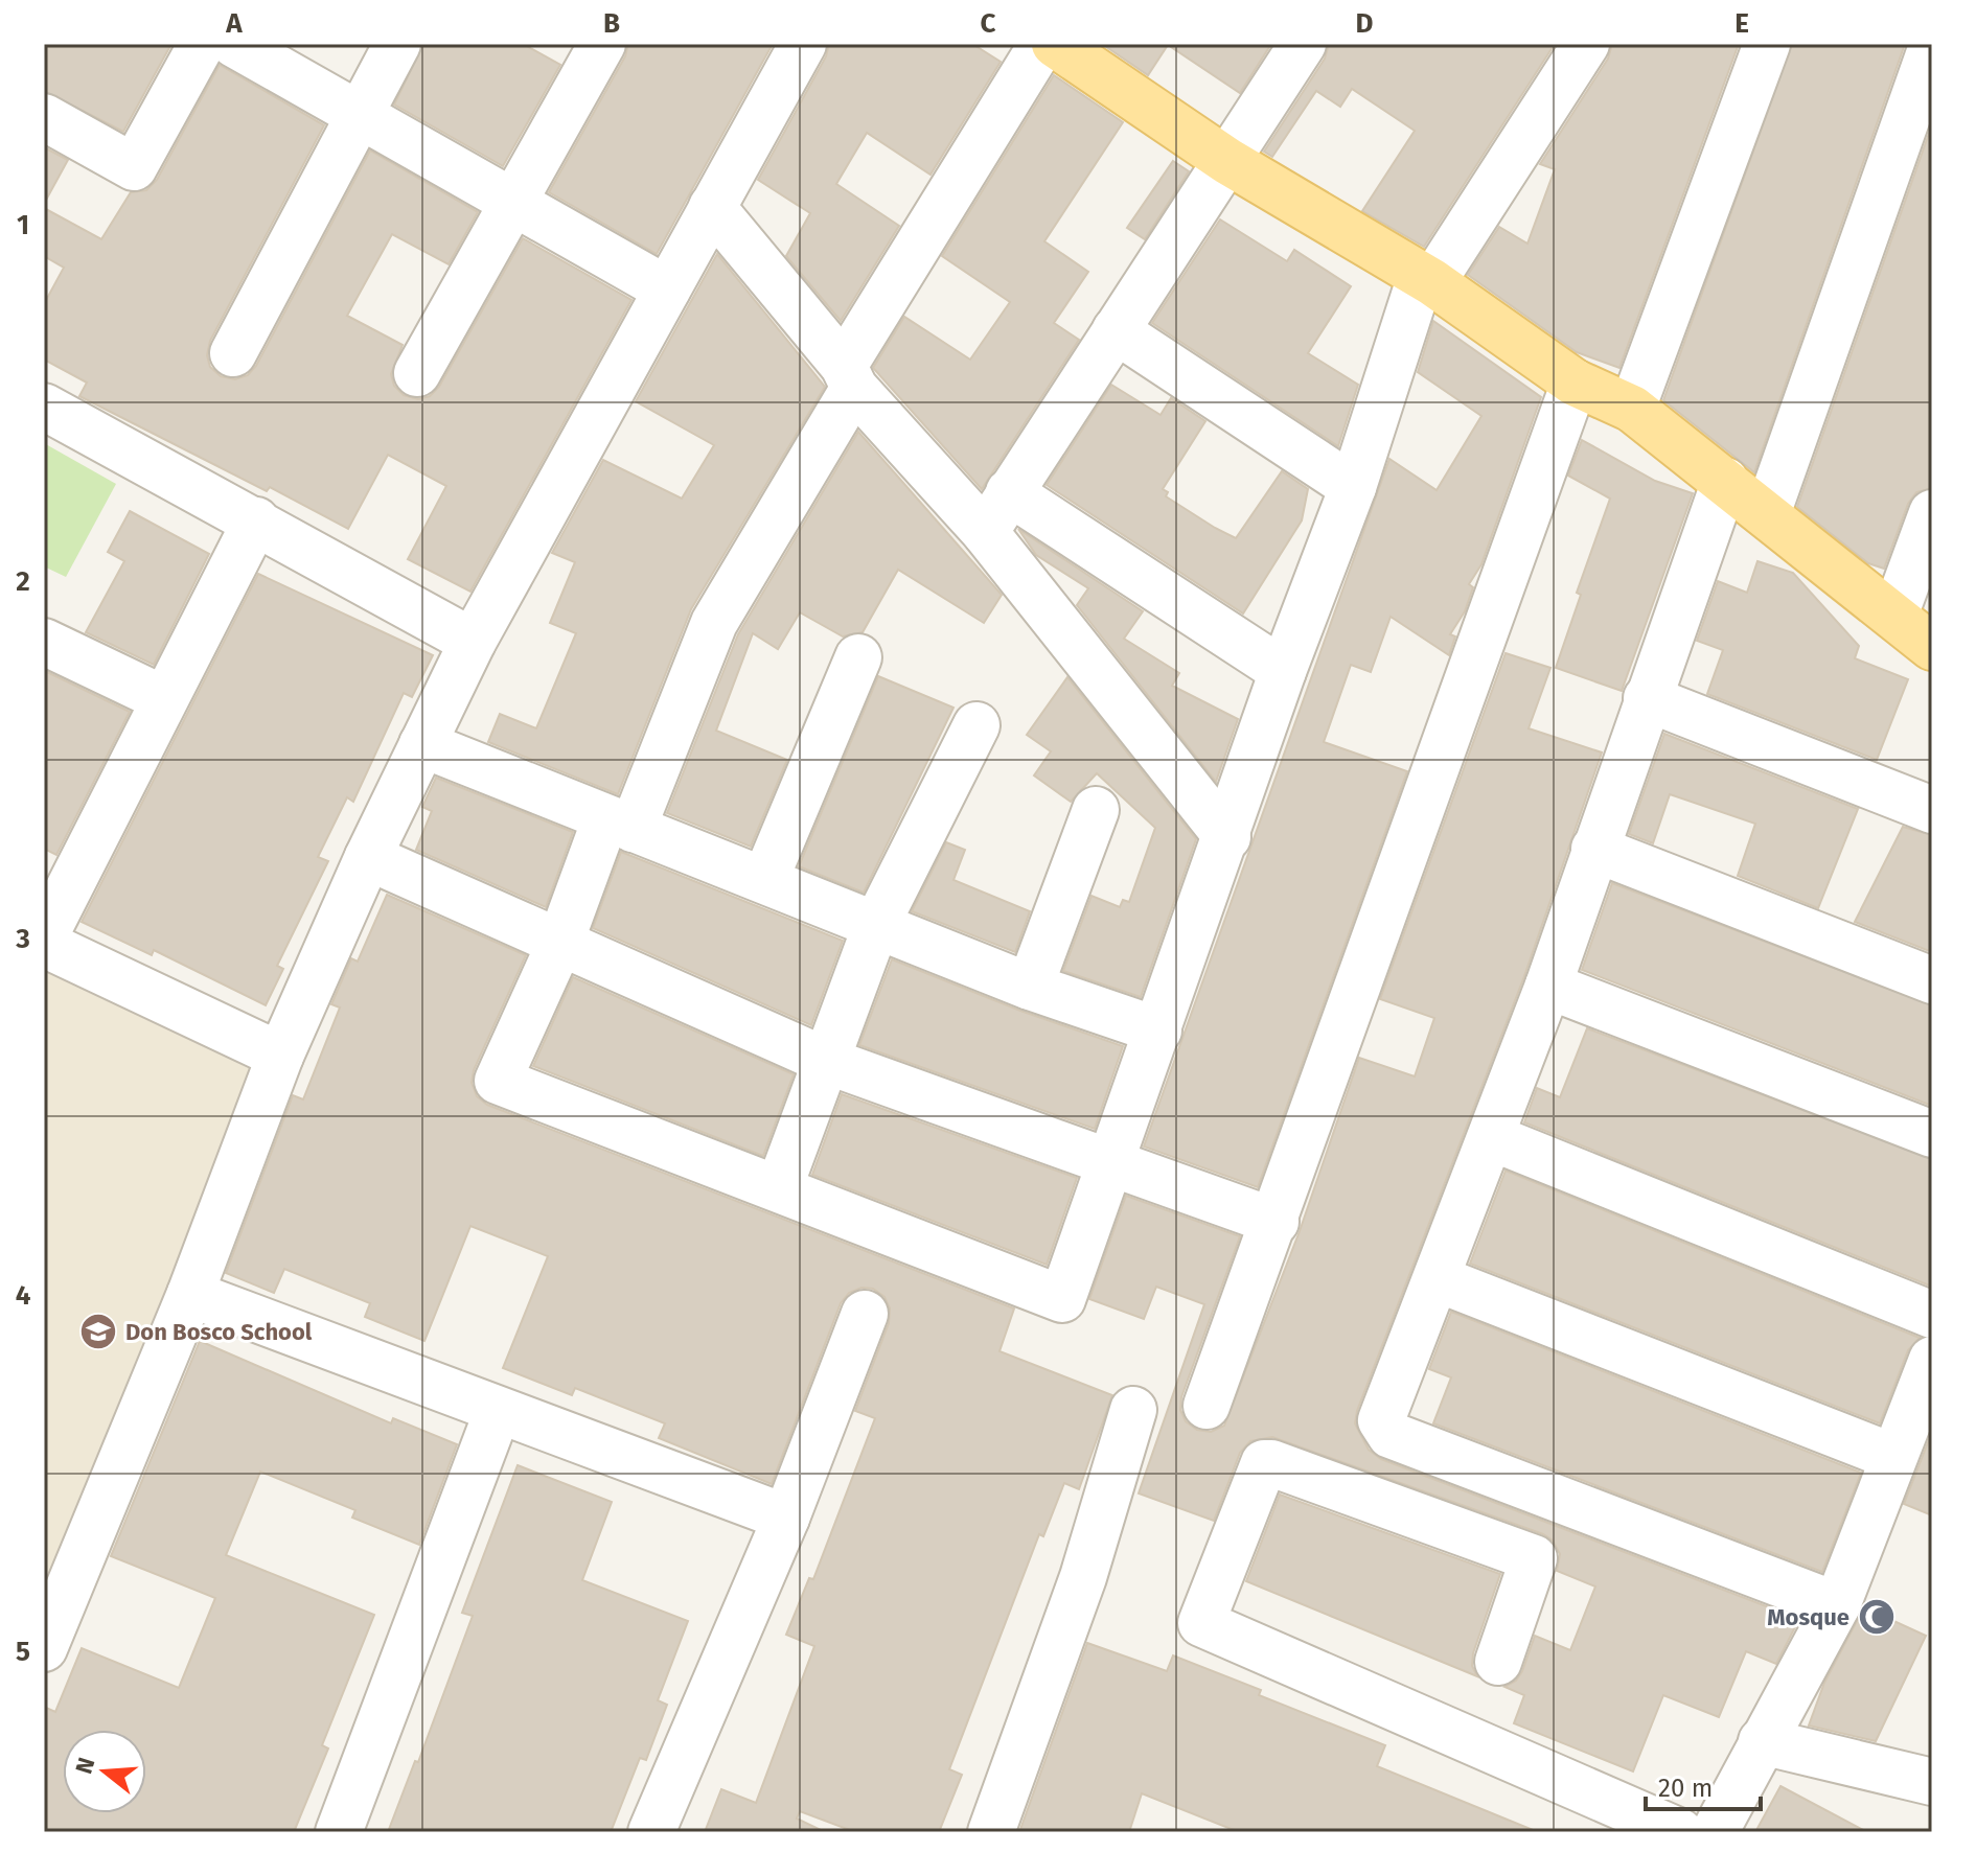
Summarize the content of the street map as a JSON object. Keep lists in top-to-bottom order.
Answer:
{
  "places": {
    "school or university": ["Don Bosco School"],
    "mosque": ["Mosque"]
  },
  "scale_bar": "20 m",
  "north": "left",
  "grid": {
    "columns": [
      "A",
      "B",
      "C",
      "D",
      "E"
    ],
    "rows": [
      "1",
      "2",
      "3",
      "4",
      "5"
    ]
  }
}
